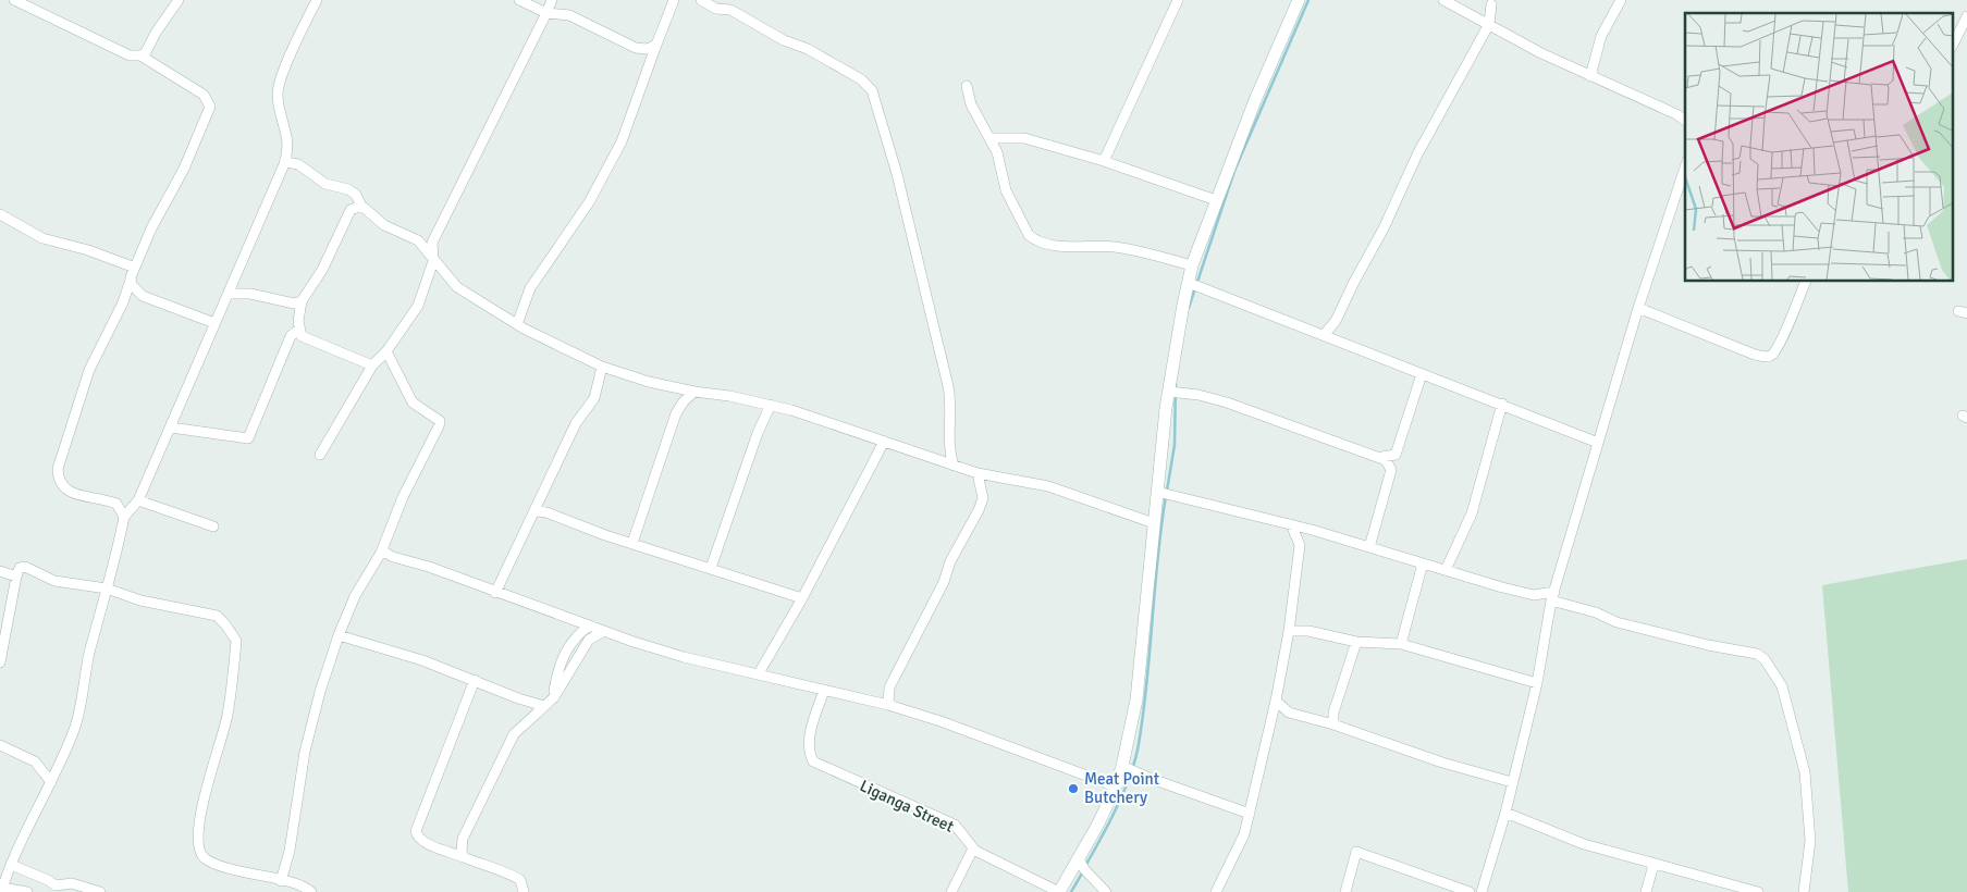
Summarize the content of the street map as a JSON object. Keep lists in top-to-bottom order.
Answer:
{
  "streets": {
    "street": ["Liganga Street"]
  },
  "places": ["Meat Point Butchery"]
}
